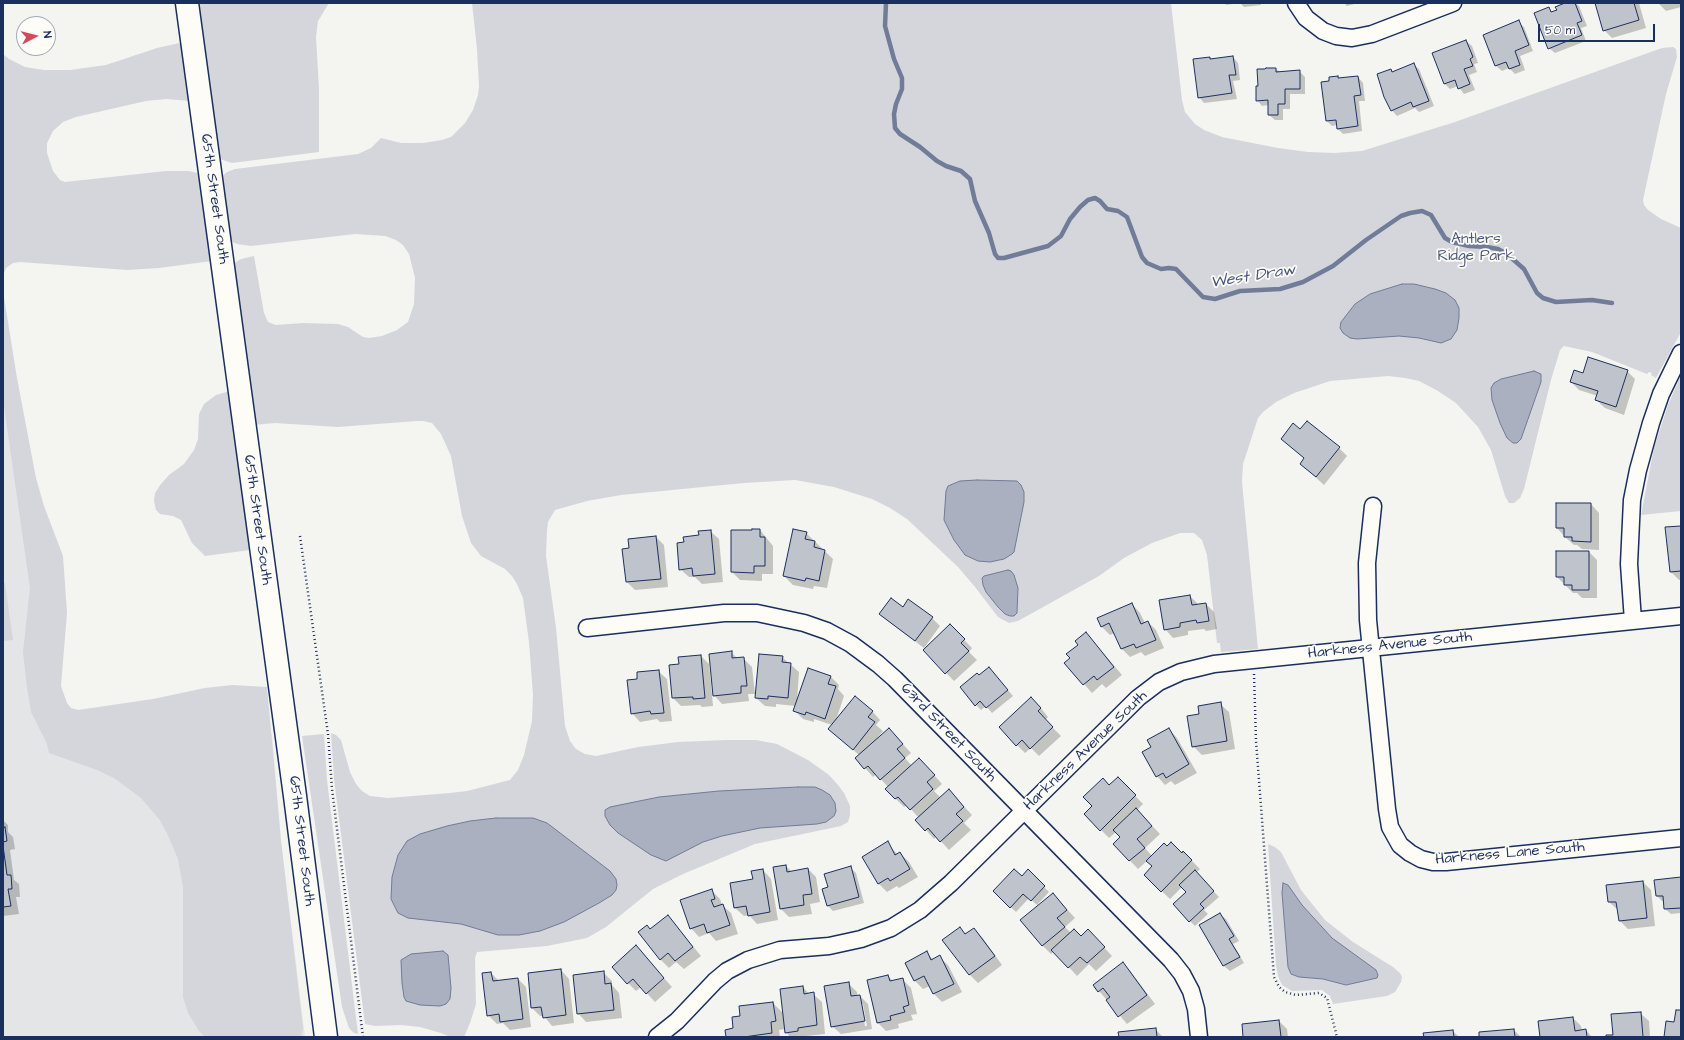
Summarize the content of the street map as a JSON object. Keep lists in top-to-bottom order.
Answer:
{
  "streets": {
    "street": [
      "65th Street South",
      "Harkness Avenue South",
      "63rd Street South",
      "Harkness Lane South"
    ]
  },
  "crossings": [
    ["Harkness Avenue South", "63rd Street South"],
    ["Harkness Avenue South", "Harkness Lane South"]
  ],
  "water": ["West Draw"],
  "parks": ["Antlers Ridge Park"],
  "scale_bar": "50 m",
  "north": "right"
}
